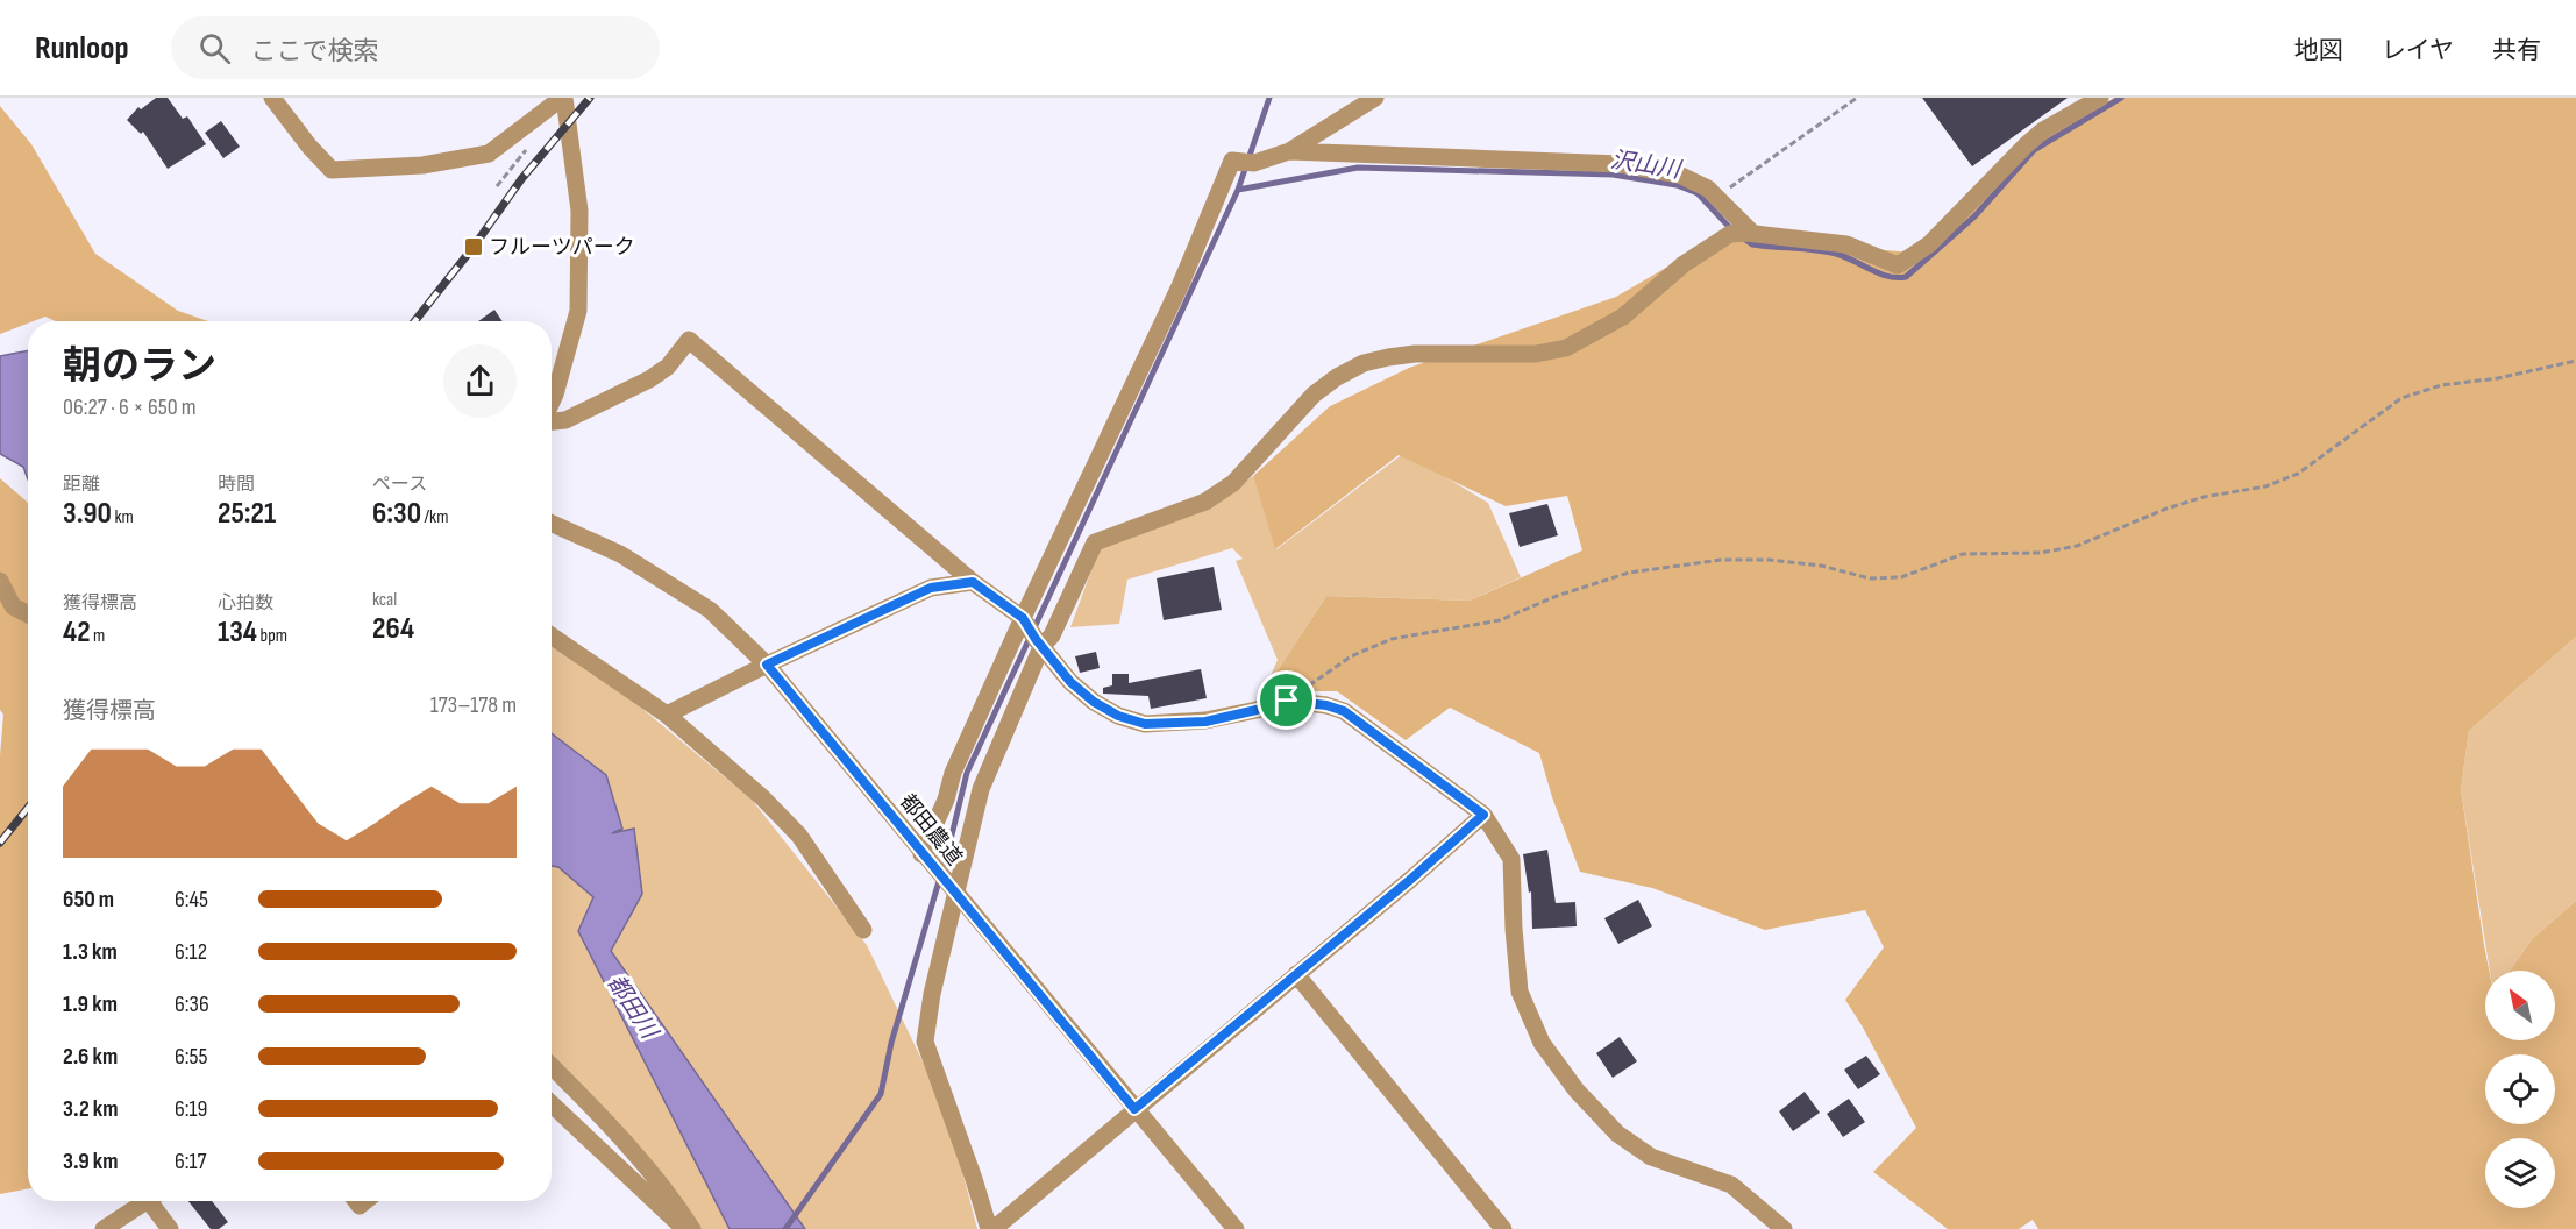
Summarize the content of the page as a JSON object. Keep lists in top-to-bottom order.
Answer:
{
  "streets": {
    "street": ["都田農道"]
  },
  "water": ["沢山川", "都田川"],
  "places": {
    "transit": ["フルーツパーク"]
  },
  "north": "top left",
  "page": {
    "header": "Runloop",
    "search": "ここで検索",
    "nav": ["地図", "レイヤ", "共有"],
    "heading": ["朝のラン", "06:27 · 6 × 650 m"],
    "stats": [
      ["距離", "3.90 km"],
      ["時間", "25:21"],
      ["ペース", "6:30 /km"],
      ["獲得標高", "42 m"],
      ["心拍数", "134 bpm"],
      ["kcal", "264"]
    ],
    "chart": ["獲得標高", "173–178 m"],
    "list": [
      {
        "name": "650 m",
        "note": "6:45"
      },
      {
        "name": "1.3 km",
        "note": "6:12"
      },
      {
        "name": "1.9 km",
        "note": "6:36"
      },
      {
        "name": "2.6 km",
        "note": "6:55"
      },
      {
        "name": "3.2 km",
        "note": "6:19"
      },
      {
        "name": "3.9 km",
        "note": "6:17"
      }
    ]
  }
}
